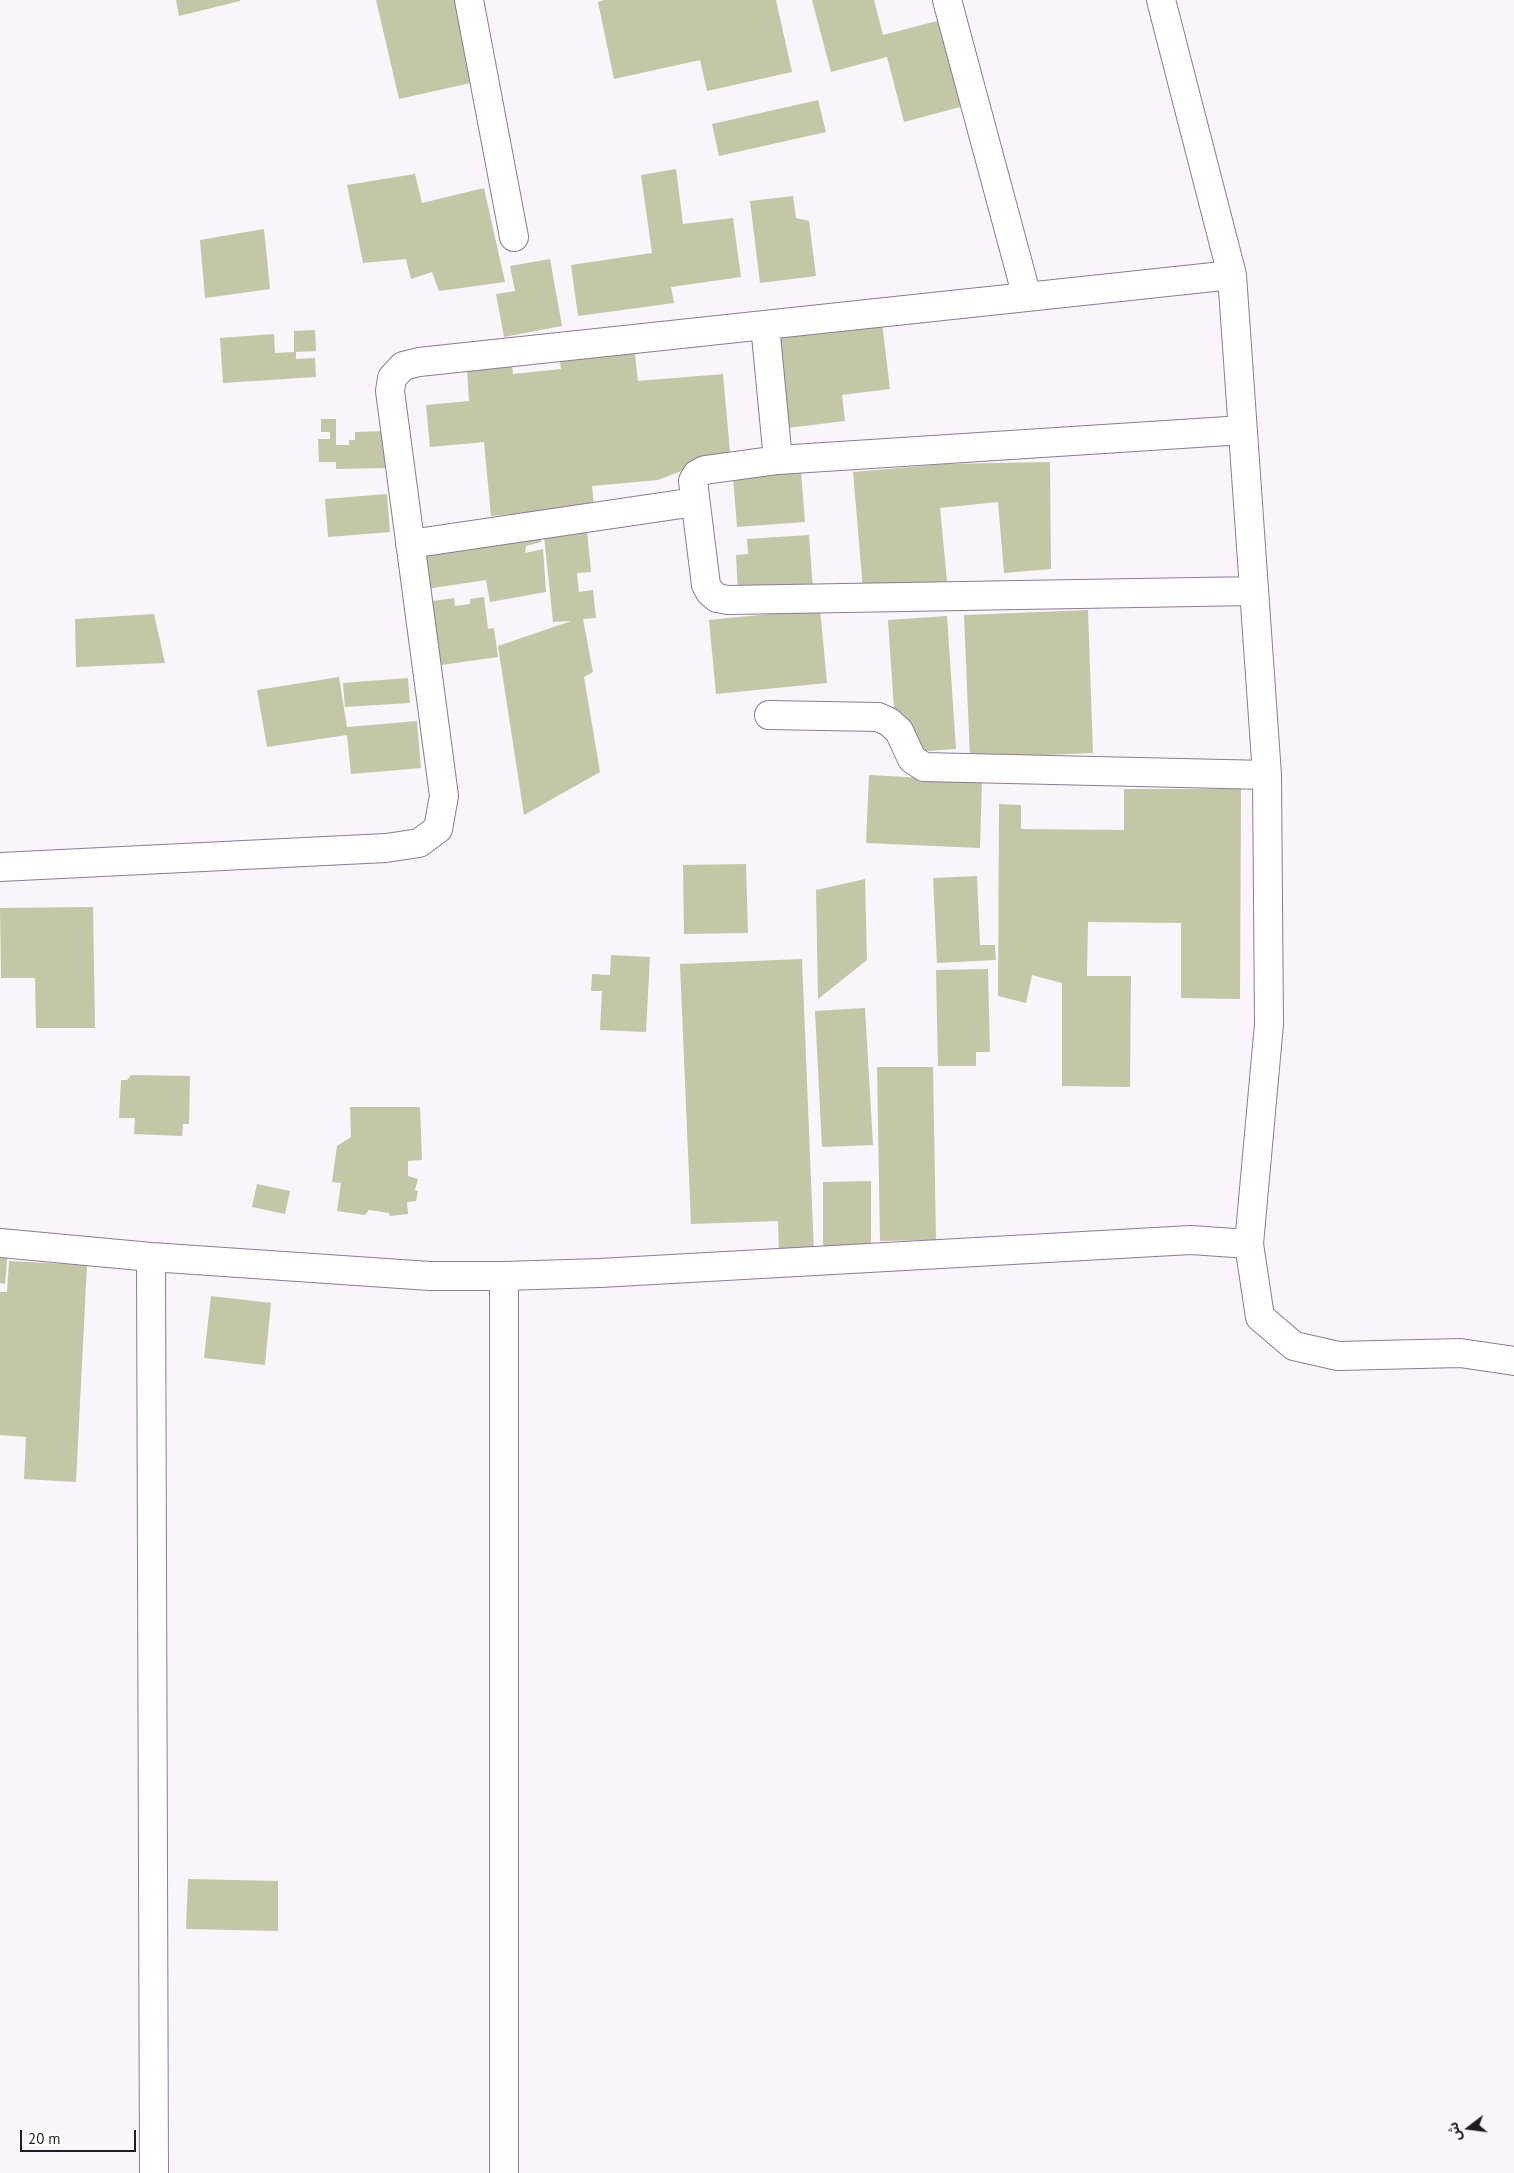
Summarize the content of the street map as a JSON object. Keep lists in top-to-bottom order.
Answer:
{
  "scale_bar": "20 m",
  "north": "left"
}
